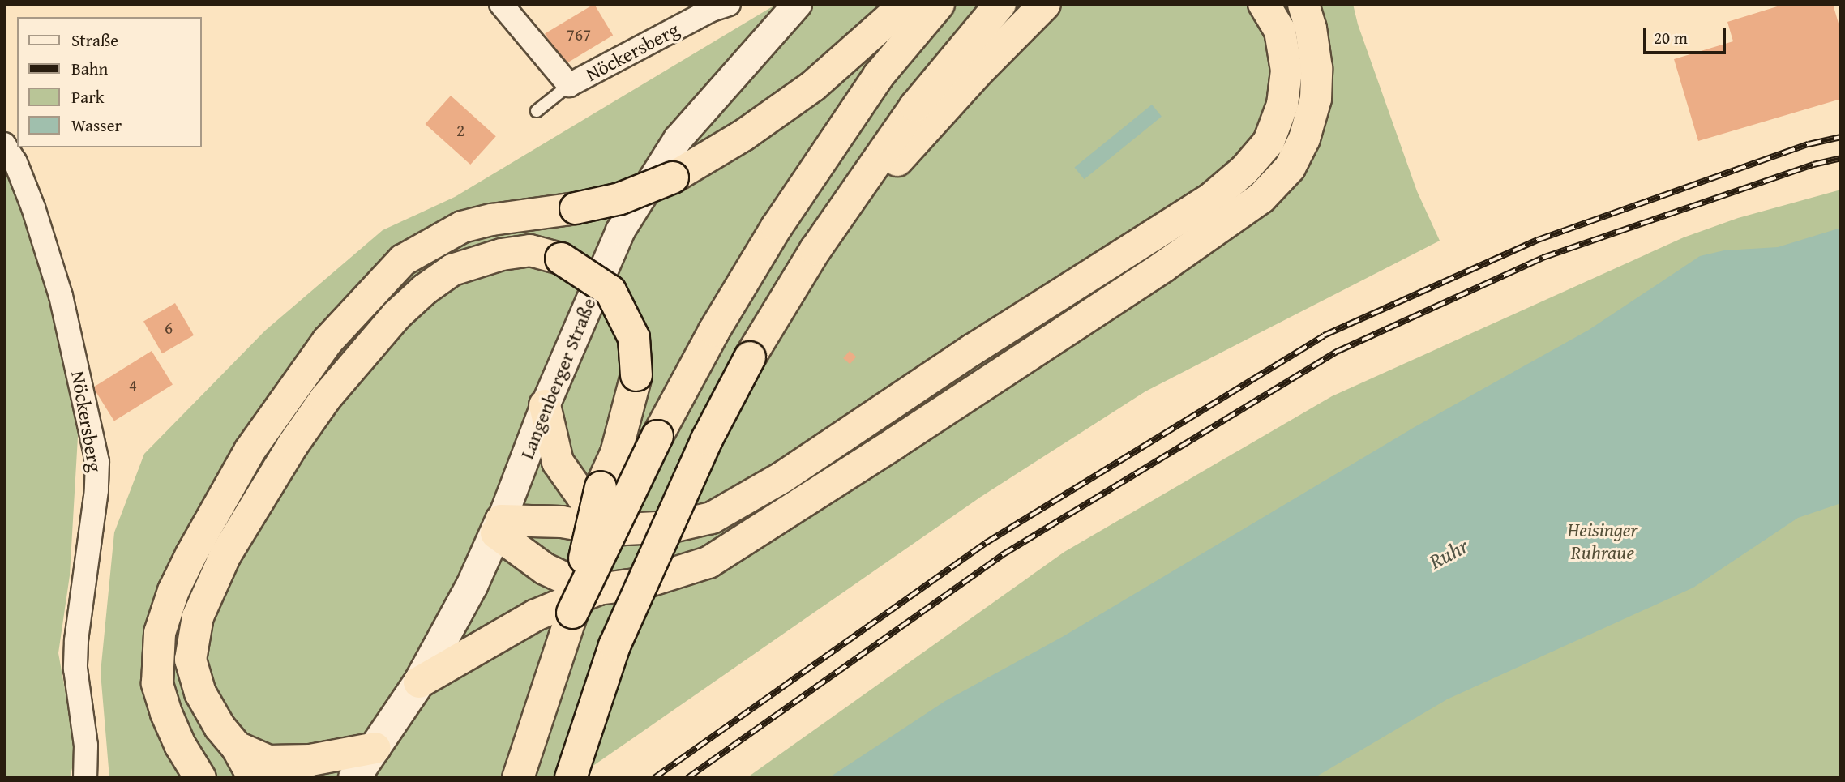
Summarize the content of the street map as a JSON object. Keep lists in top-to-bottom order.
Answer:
{
  "streets": {
    "main road": ["Langenberger Straße"],
    "street": ["Nöckersberg"]
  },
  "water": ["Ruhr"],
  "parks": ["Heisinger Ruhraue"],
  "house_numbers": [
    "767",
    "2",
    "6",
    "4"
  ],
  "legend": [
    "Straße",
    "Bahn",
    "Park",
    "Wasser"
  ],
  "scale_bar": "20 m"
}
